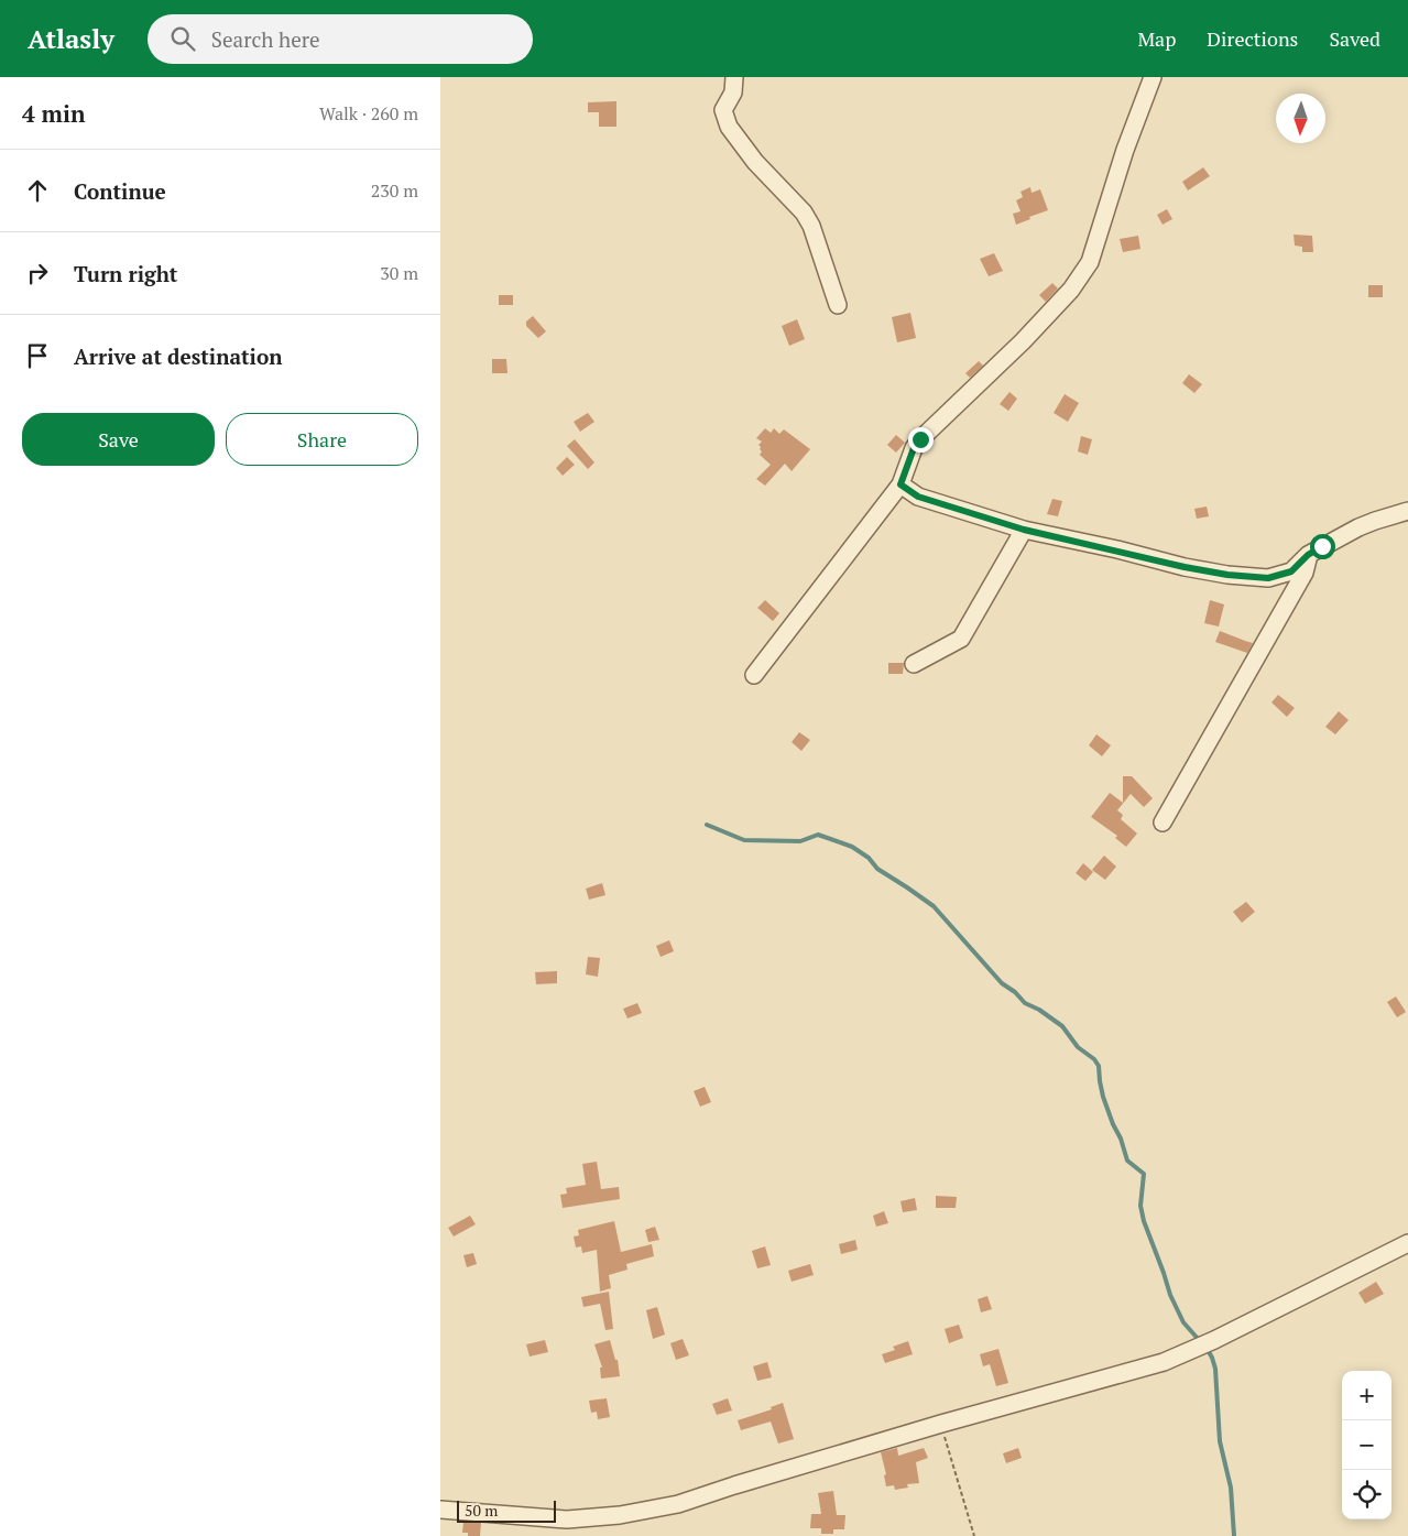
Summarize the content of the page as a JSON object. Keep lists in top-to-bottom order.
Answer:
{
  "scale_bar": "50 m",
  "north": "bottom",
  "page": {
    "header": "Atlasly",
    "search": "Search here",
    "nav": ["Map", "Directions", "Saved"],
    "heading": ["4 min", "Walk · 260 m"],
    "list": [
      ["Continue", "230 m"],
      ["Turn right", "30 m"],
      "Arrive at destination"
    ],
    "buttons": ["Save", "Share"],
    "map_buttons": ["+", "−"],
    "scale": "50 m"
  }
}
